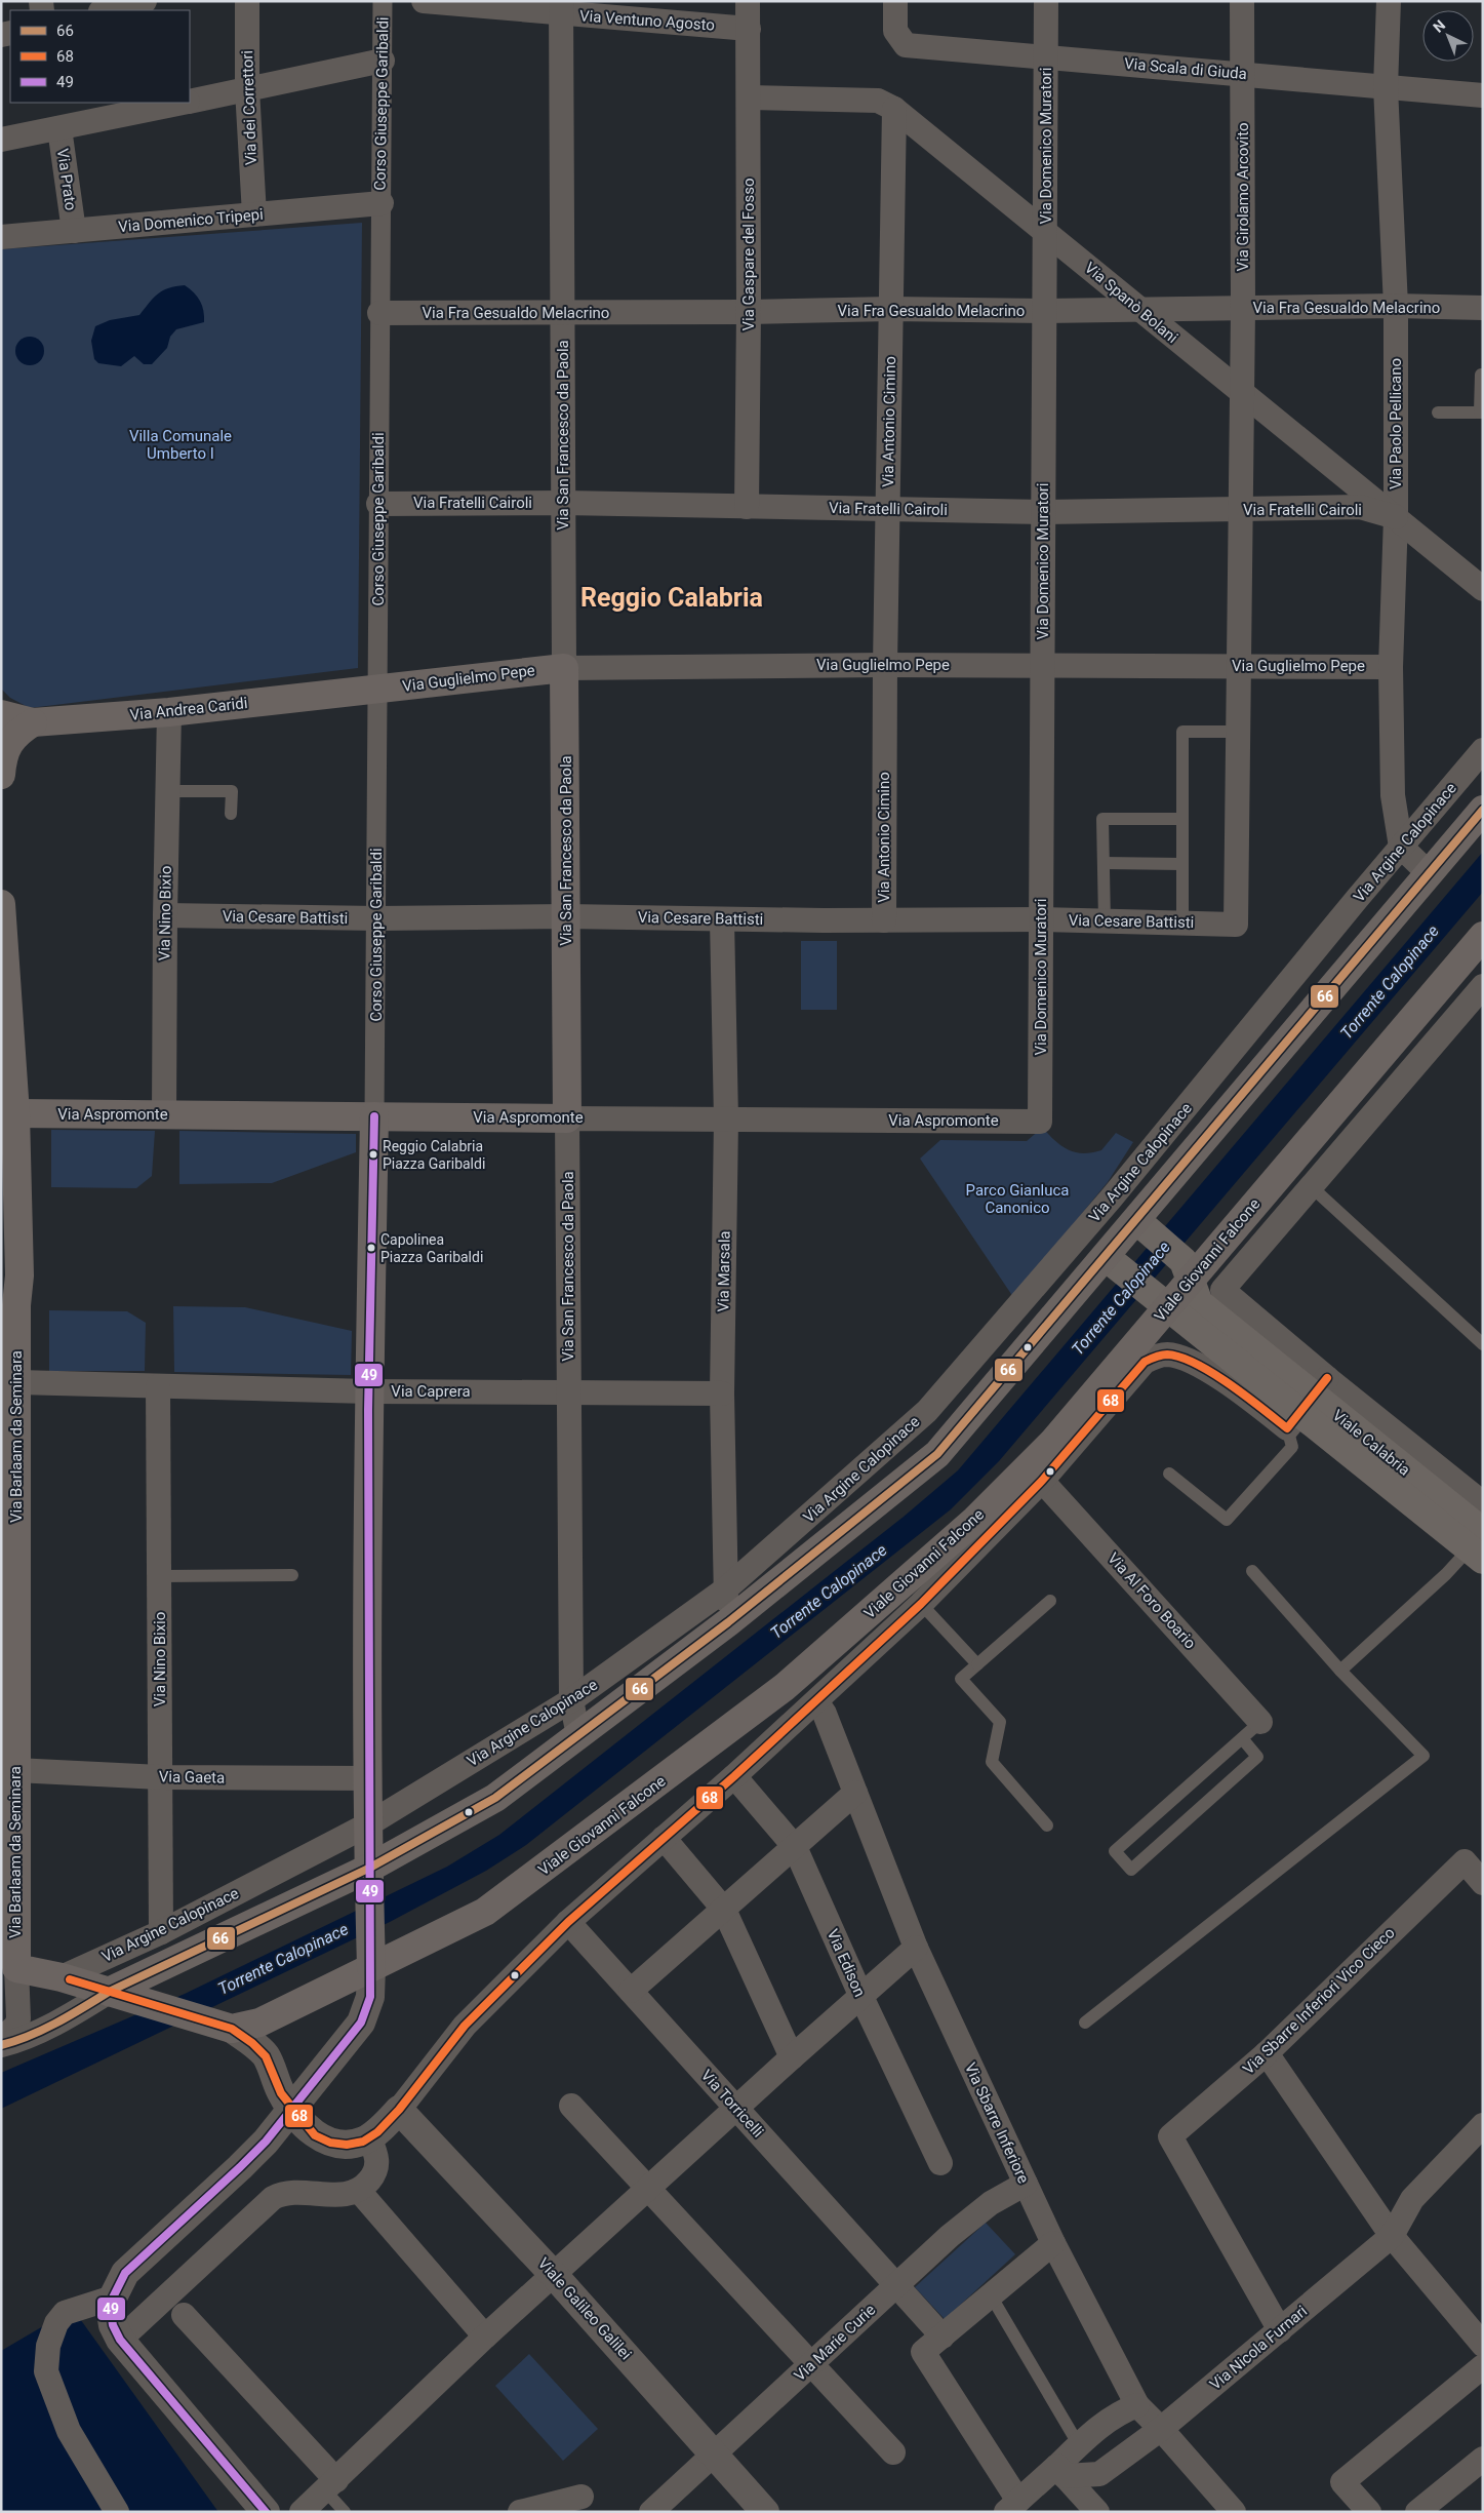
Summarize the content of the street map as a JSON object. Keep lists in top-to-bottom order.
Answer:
{
  "streets": {
    "main road": [
      "Corso Giuseppe Garibaldi",
      "Via San Francesco da Paola",
      "Via Guglielmo Pepe",
      "Via Andrea Caridi",
      "Via Aspromonte",
      "Viale Giovanni Falcone",
      "Via Barlaam da Seminara",
      "Viale Calabria"
    ],
    "street": [
      "Via Ventuno Agosto",
      "Via Scala di Giuda",
      "Via dei Correttori",
      "Via Domenico Muratori",
      "Via Prato",
      "Via Girolamo Arcovito",
      "Via Domenico Tripepi",
      "Via Gaspare del Fosso",
      "Via Spanò Bolani",
      "Via Fra Gesualdo Melacrino",
      "Via Antonio Cimino",
      "Via Paolo Pellicano",
      "Via Fratelli Cairoli",
      "Via Argine Calopinace",
      "Via Nino Bixio",
      "Via Cesare Battisti",
      "Via Marsala",
      "Via Caprera",
      "Via Al Foro Boario",
      "Via Gaeta",
      "Via Edison",
      "Via Sbarre Inferiori Vico Cieco",
      "Via Torricelli",
      "Via Sbarre Inferiore",
      "Viale Galileo Galilei",
      "Via Marie Curie",
      "Via Nicola Furnari"
    ]
  },
  "crossings": [
    ["Via Ventuno Agosto", "Via Gaspare del Fosso"],
    ["Via Ventuno Agosto", "Via San Francesco da Paola"],
    ["Via Scala di Giuda", "Via Domenico Muratori"],
    ["Via Scala di Giuda", "Via Girolamo Arcovito"],
    ["Via Scala di Giuda", "Via Paolo Pellicano"],
    ["Corso Giuseppe Garibaldi", "Via Domenico Tripepi"],
    ["Corso Giuseppe Garibaldi", "Via Fra Gesualdo Melacrino"],
    ["Corso Giuseppe Garibaldi", "Via Fratelli Cairoli"],
    ["Corso Giuseppe Garibaldi", "Via Guglielmo Pepe"],
    ["Corso Giuseppe Garibaldi", "Via Andrea Caridi"],
    ["Corso Giuseppe Garibaldi", "Via Argine Calopinace"],
    ["Corso Giuseppe Garibaldi", "Via Cesare Battisti"],
    ["Corso Giuseppe Garibaldi", "Via Aspromonte"],
    ["Corso Giuseppe Garibaldi", "Viale Giovanni Falcone"],
    ["Corso Giuseppe Garibaldi", "Via Caprera"],
    ["Corso Giuseppe Garibaldi", "Via Gaeta"],
    ["Via dei Correttori", "Via Domenico Tripepi"],
    ["Via Domenico Muratori", "Via Spanò Bolani"],
    ["Via Domenico Muratori", "Via Fra Gesualdo Melacrino"],
    ["Via Domenico Muratori", "Via Fratelli Cairoli"],
    ["Via Domenico Muratori", "Via Guglielmo Pepe"],
    ["Via Domenico Muratori", "Via Cesare Battisti"],
    ["Via Domenico Muratori", "Via Aspromonte"],
    ["Via Prato", "Via Domenico Tripepi"],
    ["Via Girolamo Arcovito", "Via Spanò Bolani"],
    ["Via Girolamo Arcovito", "Via Fra Gesualdo Melacrino"],
    ["Via Girolamo Arcovito", "Via Fratelli Cairoli"],
    ["Via Girolamo Arcovito", "Via Guglielmo Pepe"],
    ["Via Girolamo Arcovito", "Via Cesare Battisti"],
    ["Via Gaspare del Fosso", "Via Spanò Bolani"],
    ["Via Gaspare del Fosso", "Via Fra Gesualdo Melacrino"],
    ["Via Gaspare del Fosso", "Via Fratelli Cairoli"],
    ["Via Spanò Bolani", "Via Fra Gesualdo Melacrino"],
    ["Via Spanò Bolani", "Via Antonio Cimino"],
    ["Via Spanò Bolani", "Via Paolo Pellicano"],
    ["Via Spanò Bolani", "Via Fratelli Cairoli"],
    ["Via Fra Gesualdo Melacrino", "Via Antonio Cimino"],
    ["Via Fra Gesualdo Melacrino", "Via Paolo Pellicano"],
    ["Via Fra Gesualdo Melacrino", "Via San Francesco da Paola"],
    ["Via Antonio Cimino", "Via Fratelli Cairoli"],
    ["Via Antonio Cimino", "Via Guglielmo Pepe"],
    ["Via Antonio Cimino", "Via Cesare Battisti"],
    ["Via Paolo Pellicano", "Via Fratelli Cairoli"],
    ["Via Paolo Pellicano", "Via Guglielmo Pepe"],
    ["Via Paolo Pellicano", "Via Argine Calopinace"],
    ["Via San Francesco da Paola", "Via Fratelli Cairoli"],
    ["Via San Francesco da Paola", "Via Guglielmo Pepe"],
    ["Via San Francesco da Paola", "Via Argine Calopinace"],
    ["Via San Francesco da Paola", "Via Cesare Battisti"],
    ["Via San Francesco da Paola", "Via Aspromonte"],
    ["Via San Francesco da Paola", "Via Caprera"],
    ["Via Guglielmo Pepe", "Via Andrea Caridi"],
    ["Via Andrea Caridi", "Via Nino Bixio"],
    ["Via Argine Calopinace", "Via Nino Bixio"],
    ["Via Argine Calopinace", "Via Marsala"],
    ["Via Nino Bixio", "Via Cesare Battisti"],
    ["Via Nino Bixio", "Via Aspromonte"],
    ["Via Nino Bixio", "Via Caprera"],
    ["Via Nino Bixio", "Via Gaeta"],
    ["Via Cesare Battisti", "Via Marsala"],
    ["Via Aspromonte", "Via Marsala"],
    ["Via Aspromonte", "Via Barlaam da Seminara"],
    ["Viale Giovanni Falcone", "Viale Calabria"],
    ["Via Marsala", "Via Caprera"],
    ["Via Caprera", "Via Barlaam da Seminara"],
    ["Via Barlaam da Seminara", "Via Gaeta"],
    ["Via Sbarre Inferiori Vico Cieco", "Via Nicola Furnari"],
    ["Via Torricelli", "Via Marie Curie"],
    ["Via Sbarre Inferiore", "Via Marie Curie"],
    ["Via Sbarre Inferiore", "Via Nicola Furnari"],
    ["Viale Galileo Galilei", "Via Marie Curie"]
  ],
  "districts": ["Reggio Calabria"],
  "water": ["Torrente Calopinace"],
  "parks": ["Villa Comunale Umberto I", "Parco Gianluca Canonico"],
  "places": ["Reggio Calabria Piazza Garibaldi", "Capolinea Piazza Garibaldi"],
  "lines": ["transit line 66", "transit line 49", "transit line 68"],
  "legend": ["66", "68", "49"],
  "north": "top left"
}
